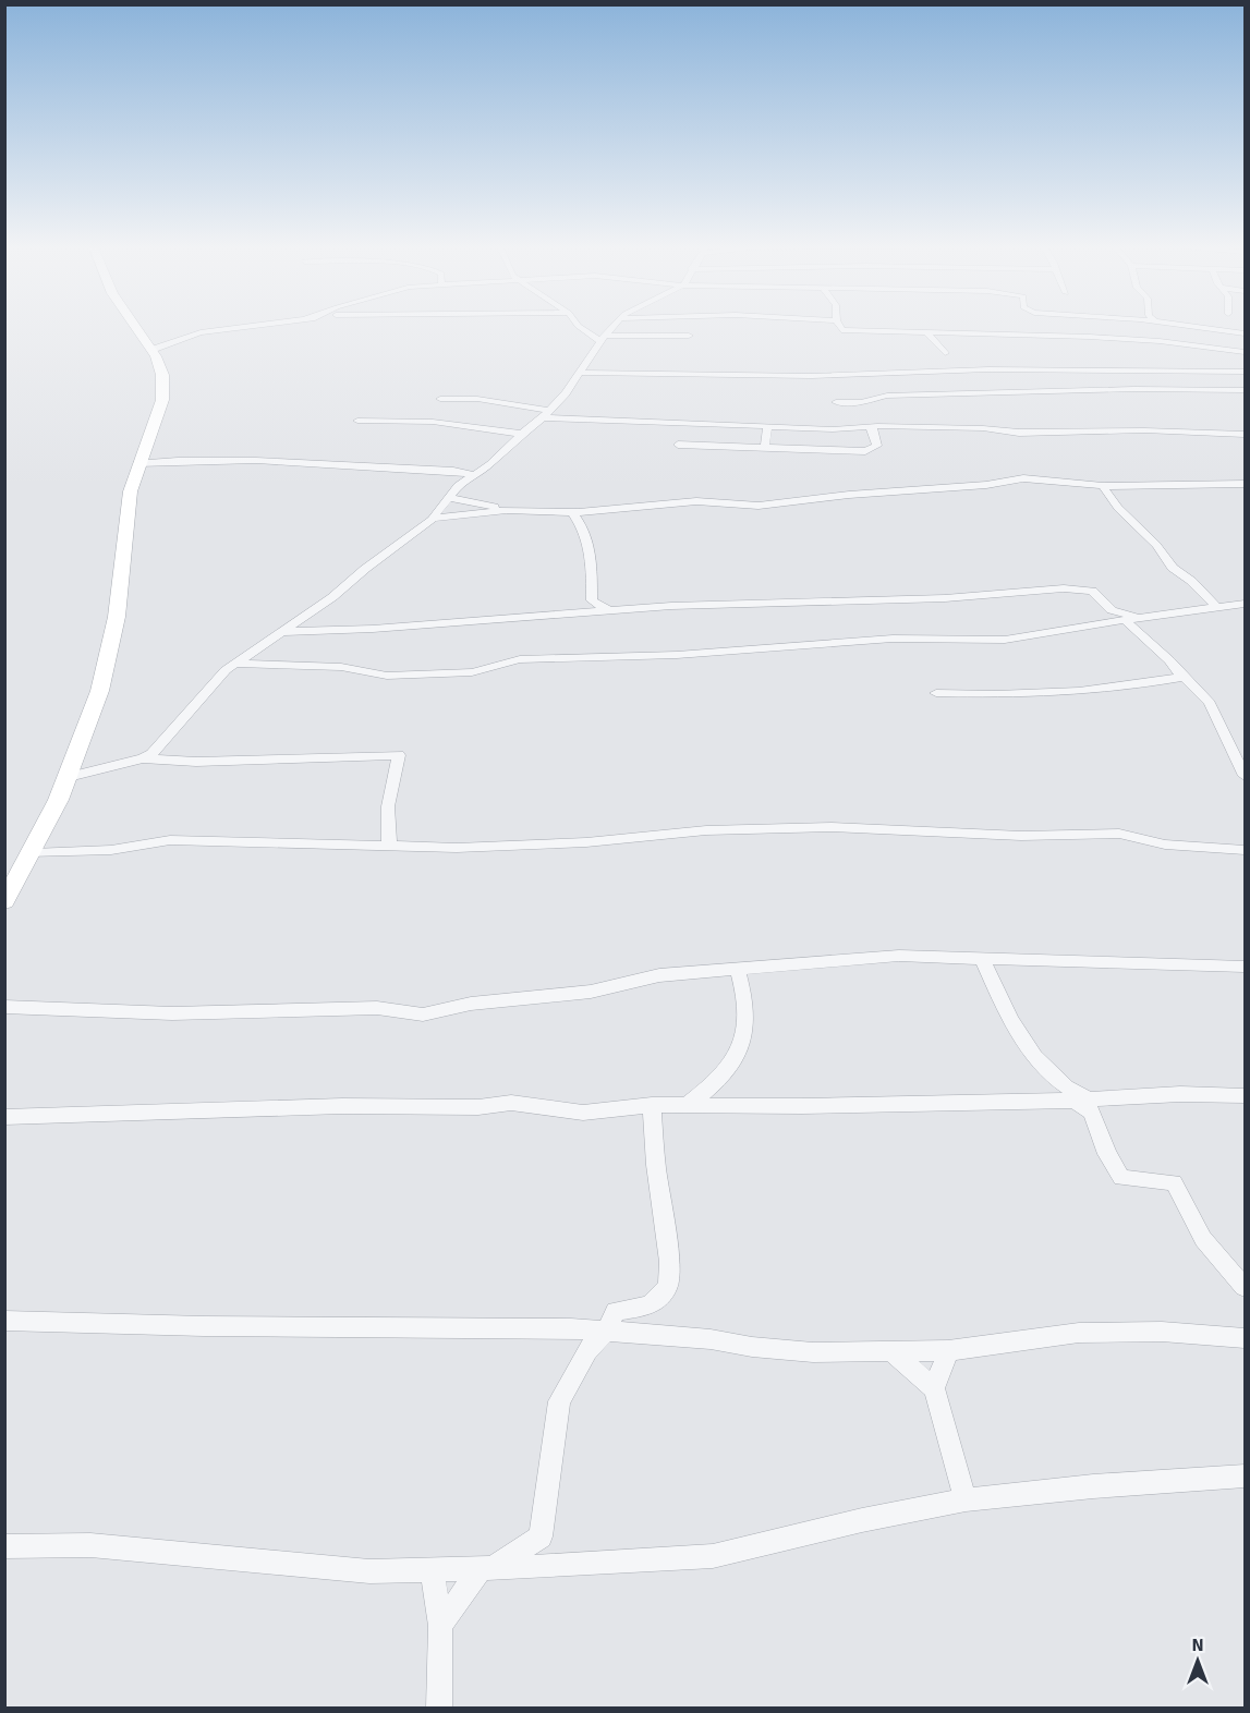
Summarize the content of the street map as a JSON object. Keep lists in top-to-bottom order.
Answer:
{
  "north": "top"
}
